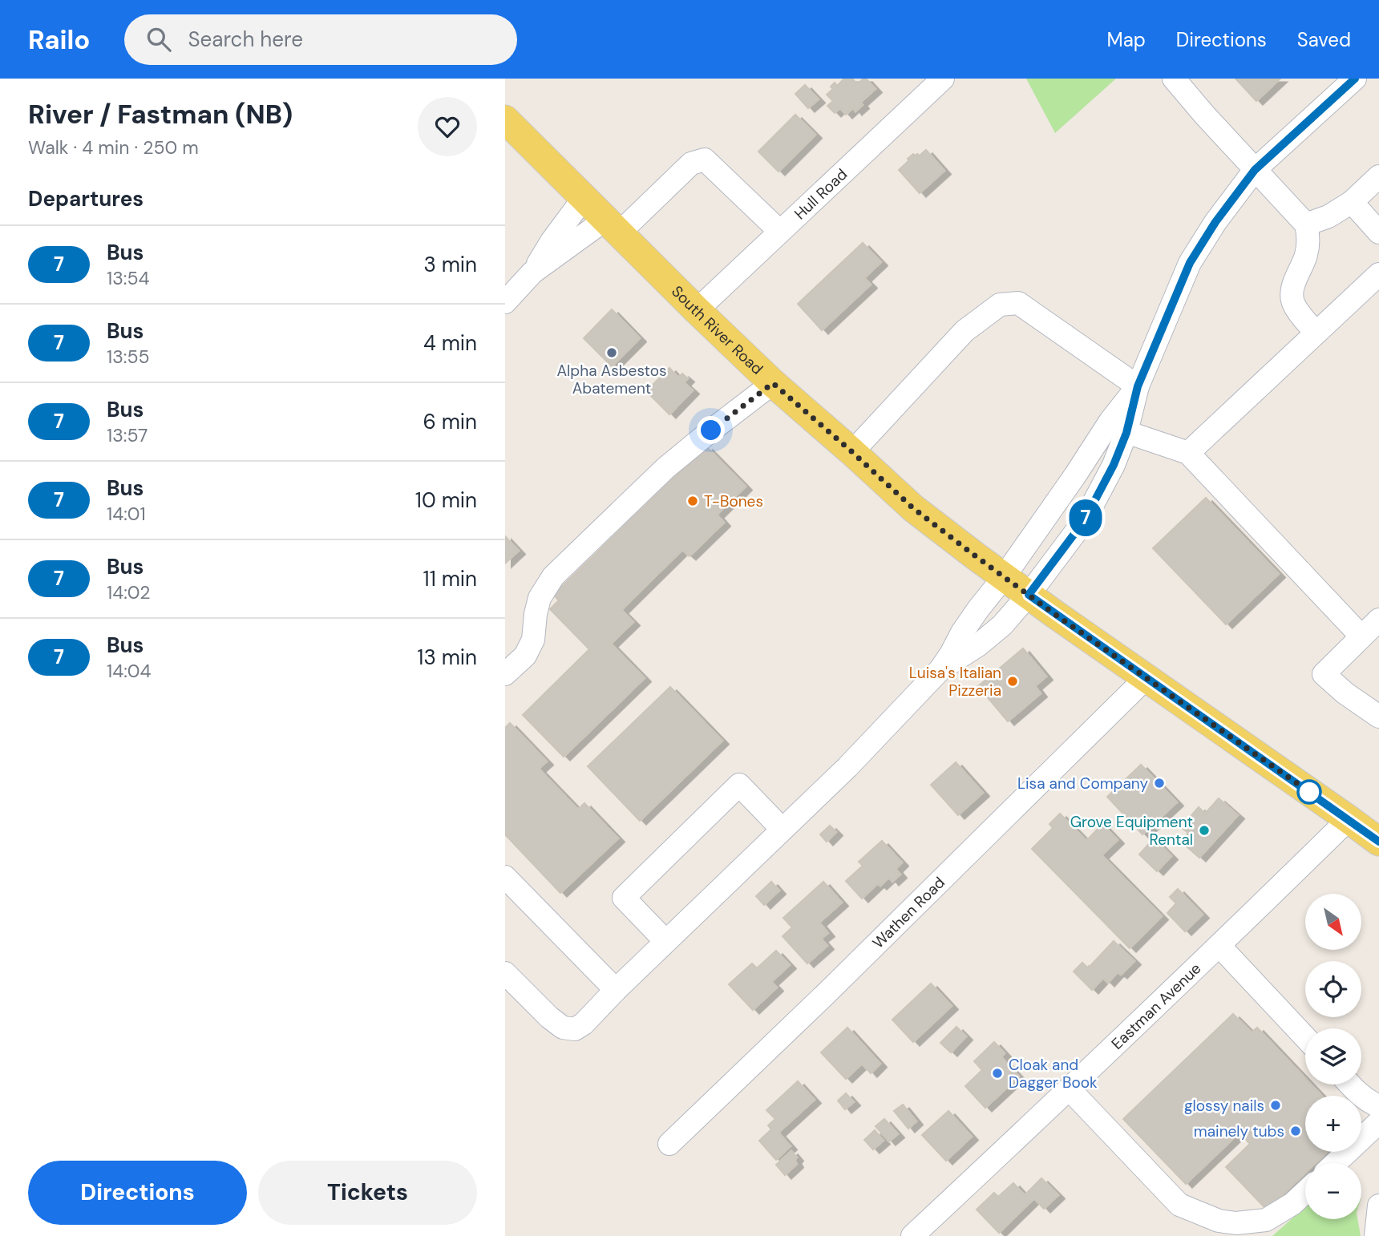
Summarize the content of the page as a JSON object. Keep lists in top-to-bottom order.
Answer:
{
  "streets": {
    "main road": ["South River Road"],
    "street": ["Hull Road", "Wathen Road", "Eastman Avenue"]
  },
  "crossings": [
    ["Hull Road", "South River Road"],
    ["South River Road", "Wathen Road"],
    ["South River Road", "Eastman Avenue"]
  ],
  "places": [
    "Alpha Asbestos Abatement",
    "T-Bones",
    "Luisa's Italian Pizzeria",
    "Lisa and Company",
    "Grove Equipment Rental",
    "Cloak and Dagger Book",
    "glossy nails",
    "mainely tubs"
  ],
  "lines": ["bus line 7"],
  "north": "bottom right",
  "page": {
    "header": "Railo",
    "search": "Search here",
    "nav": ["Map", "Directions", "Saved"],
    "heading": [
      ["River / Fastman (NB)", "Walk · 4 min · 250 m"],
      "Departures"
    ],
    "on_map": "7",
    "list": [
      {
        "mark": "7",
        "name": "Bus",
        "note": "13:54",
        "value": "3 min"
      },
      {
        "mark": "7",
        "name": "Bus",
        "note": "13:55",
        "value": "4 min"
      },
      {
        "mark": "7",
        "name": "Bus",
        "note": "13:57",
        "value": "6 min"
      },
      {
        "mark": "7",
        "name": "Bus",
        "note": "14:01",
        "value": "10 min"
      },
      {
        "mark": "7",
        "name": "Bus",
        "note": "14:02",
        "value": "11 min"
      },
      {
        "mark": "7",
        "name": "Bus",
        "note": "14:04",
        "value": "13 min"
      }
    ],
    "map_buttons": ["+", "−"],
    "buttons": ["Directions", "Tickets"]
  }
}
